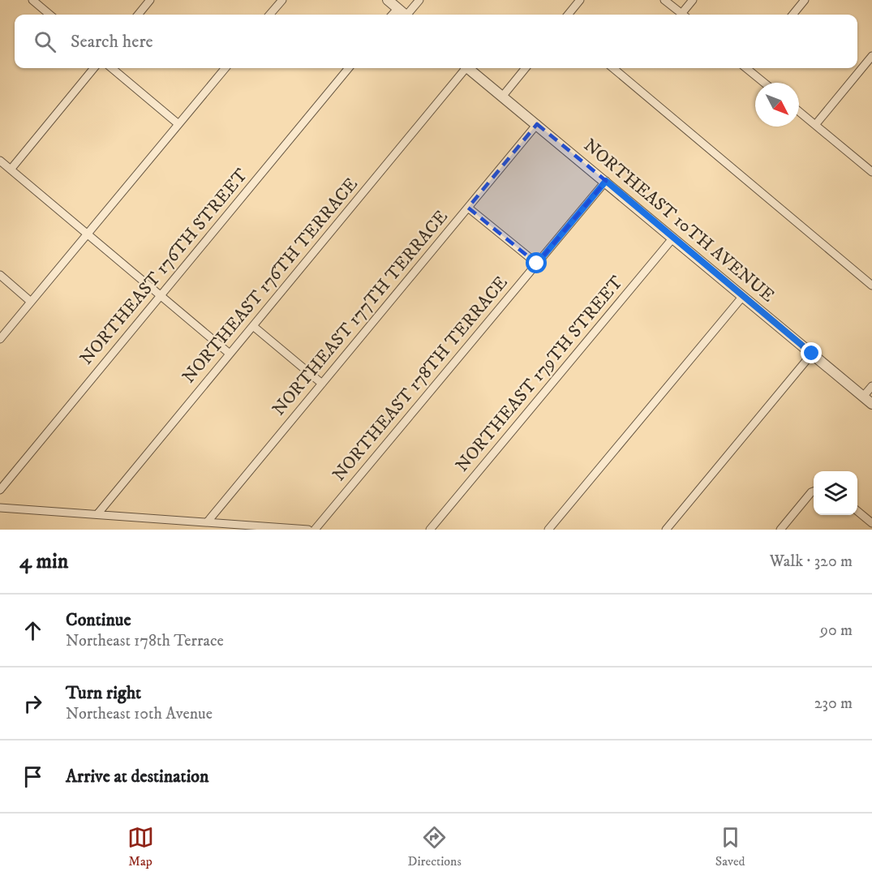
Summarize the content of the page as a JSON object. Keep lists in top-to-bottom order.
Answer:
{
  "streets": {
    "street": [
      "NORTHEAST 10TH AVENUE",
      "NORTHEAST 176TH STREET",
      "NORTHEAST 176TH TERRACE",
      "NORTHEAST 177TH TERRACE",
      "NORTHEAST 179TH STREET",
      "NORTHEAST 178TH TERRACE"
    ]
  },
  "crossings": [
    ["NORTHEAST 10TH AVENUE", "NORTHEAST 177TH TERRACE"],
    ["NORTHEAST 10TH AVENUE", "NORTHEAST 179TH STREET"],
    ["NORTHEAST 10TH AVENUE", "NORTHEAST 178TH TERRACE"]
  ],
  "north": "bottom right",
  "page": {
    "search": "Search here",
    "heading": ["4 min", "Walk · 320 m"],
    "list": [
      ["Continue", "Northeast 178th Terrace", "90 m"],
      ["Turn right", "Northeast 10th Avenue", "230 m"],
      "Arrive at destination"
    ],
    "nav": ["Map", "Directions", "Saved"]
  }
}
